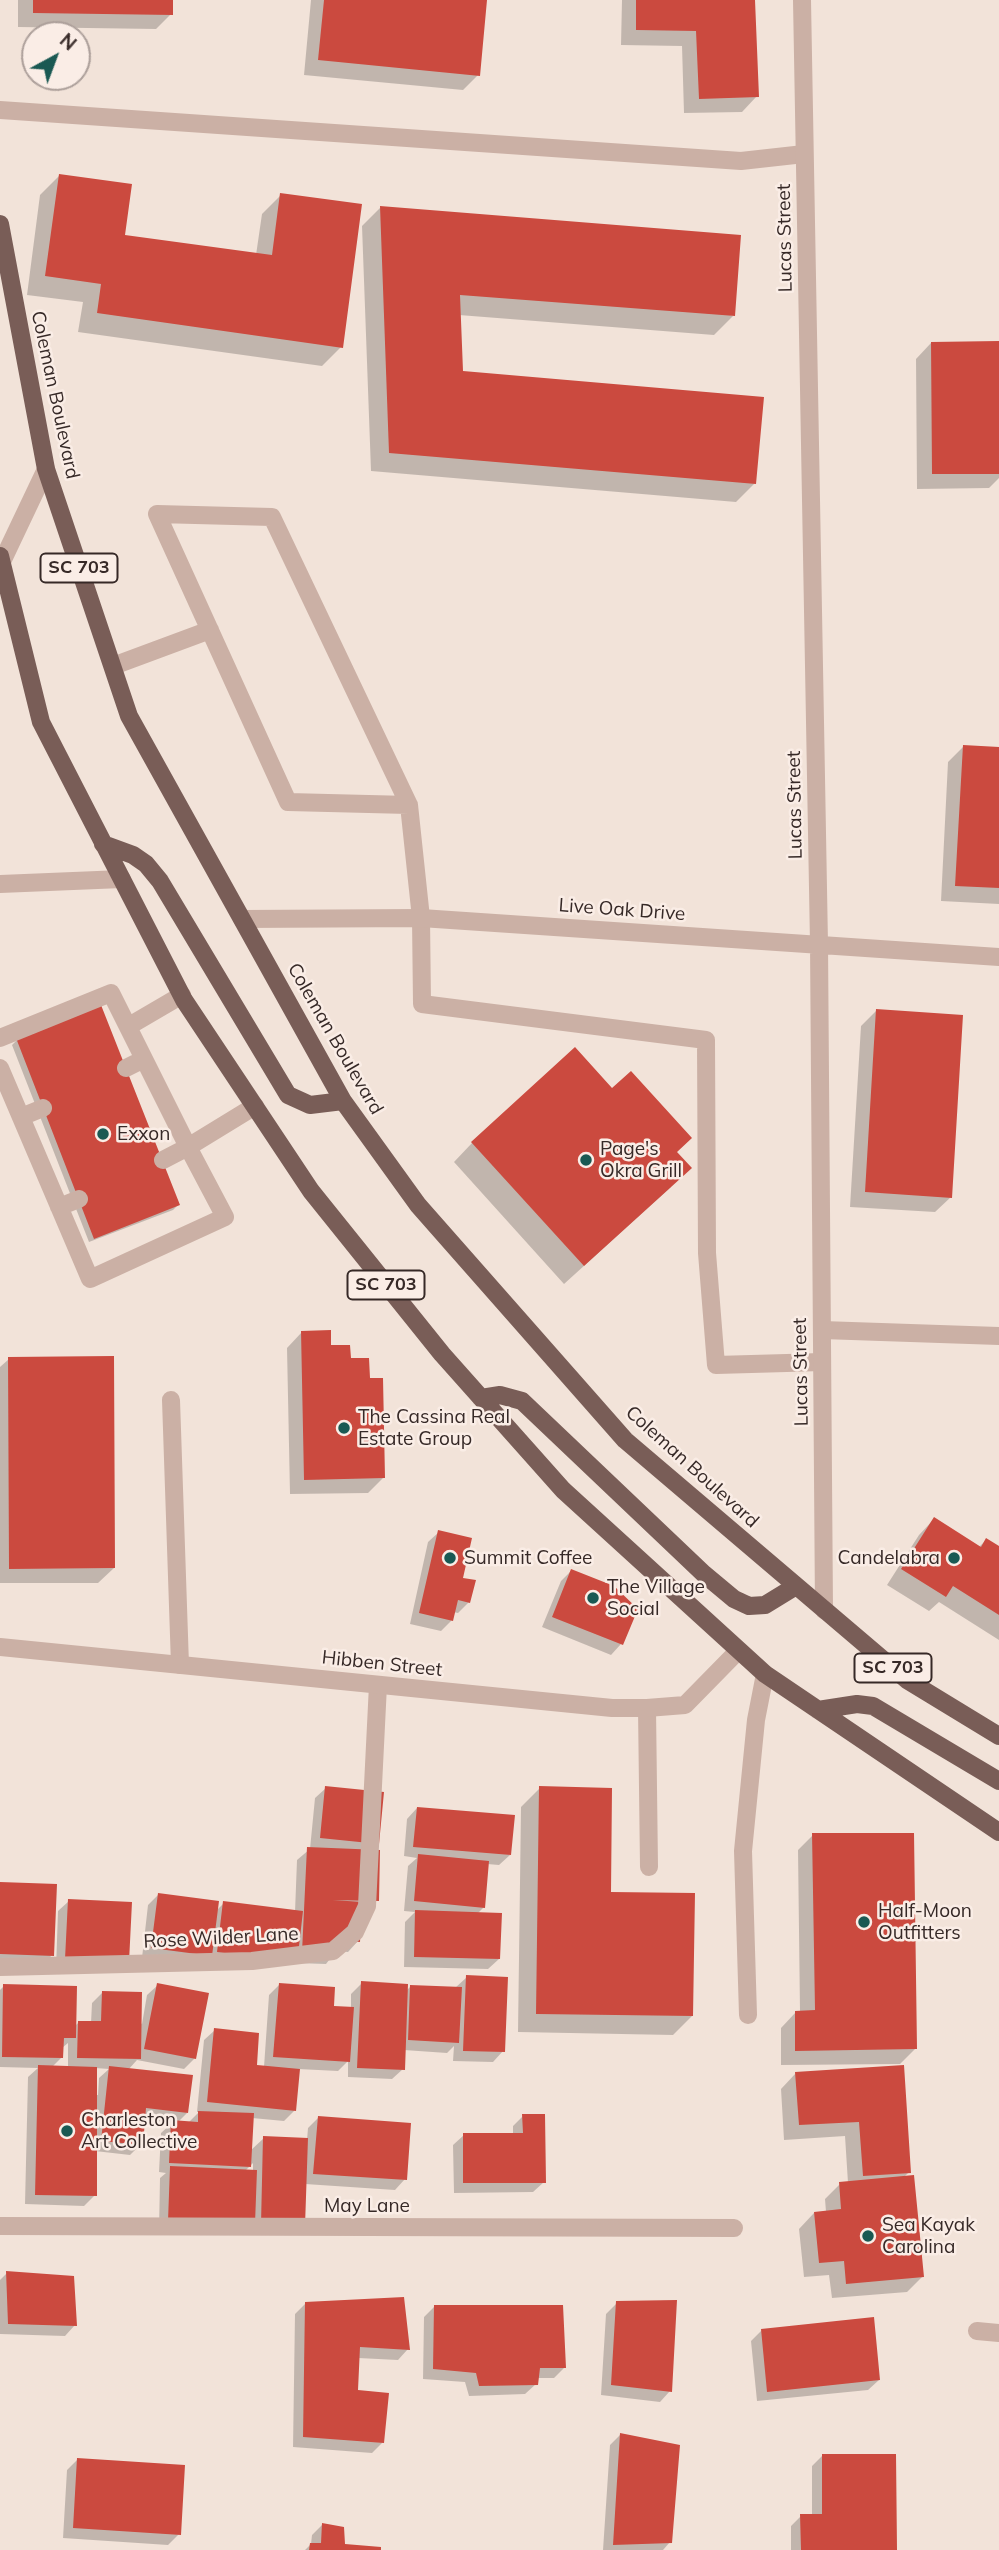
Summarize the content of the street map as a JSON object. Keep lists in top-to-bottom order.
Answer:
{
  "streets": {
    "main road": ["Coleman Boulevard", "SC 703"],
    "street": [
      "Lucas Street",
      "Live Oak Drive",
      "Hibben Street",
      "Rose Wilder Lane",
      "May Lane"
    ]
  },
  "crossings": [
    ["Lucas Street", "Coleman Boulevard"],
    ["Lucas Street", "Live Oak Drive"],
    ["Coleman Boulevard", "Live Oak Drive"],
    ["SC 703", "Hibben Street"],
    ["Hibben Street", "Rose Wilder Lane"]
  ],
  "places": [
    "Exxon",
    "Page's Okra Grill",
    "The Cassina Real Estate Group",
    "Summit Coffee",
    "Candelabra",
    "The Village Social",
    "Half-Moon Outfitters",
    "Charleston Art Collective",
    "Sea Kayak Carolina"
  ],
  "north": "top right"
}
